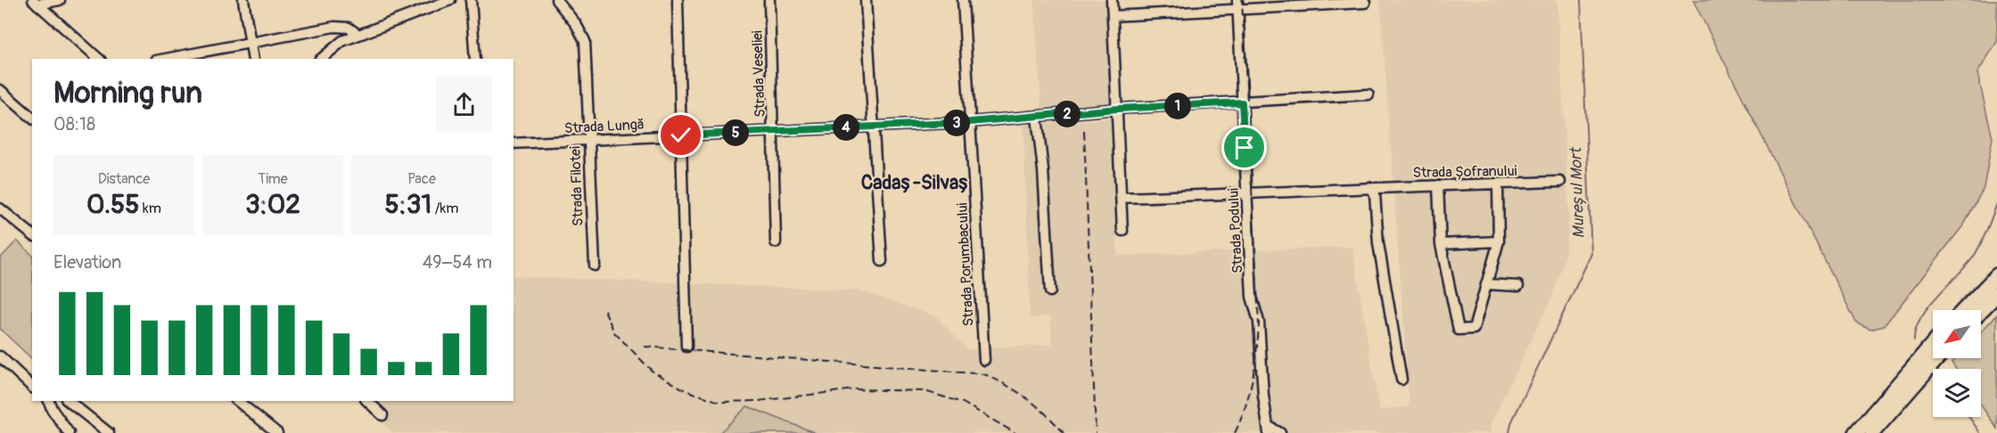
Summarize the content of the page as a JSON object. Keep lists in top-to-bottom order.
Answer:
{
  "streets": {
    "street": [
      "Strada Veseliei",
      "Strada Lungă",
      "Strada Șofranului",
      "Strada Filotei",
      "Strada Podului",
      "Strada Porumbacului"
    ]
  },
  "crossings": [
    ["Strada Veseliei", "Strada Lungă"],
    ["Strada Lungă", "Strada Filotei"],
    ["Strada Lungă", "Strada Podului"],
    ["Strada Lungă", "Strada Porumbacului"],
    ["Strada Șofranului", "Strada Podului"]
  ],
  "districts": ["Cadaș-Silvaș"],
  "water": ["Mureșul Mort"],
  "north": "bottom left",
  "page": {
    "heading": ["Morning run", "08:18"],
    "pins": [
      "1",
      "2",
      "3",
      "4",
      "5"
    ],
    "stats": [
      ["Distance", "0.55 km"],
      ["Time", "3:02"],
      ["Pace", "5:31 /km"]
    ],
    "chart": ["Elevation", "49–54 m"]
  }
}
